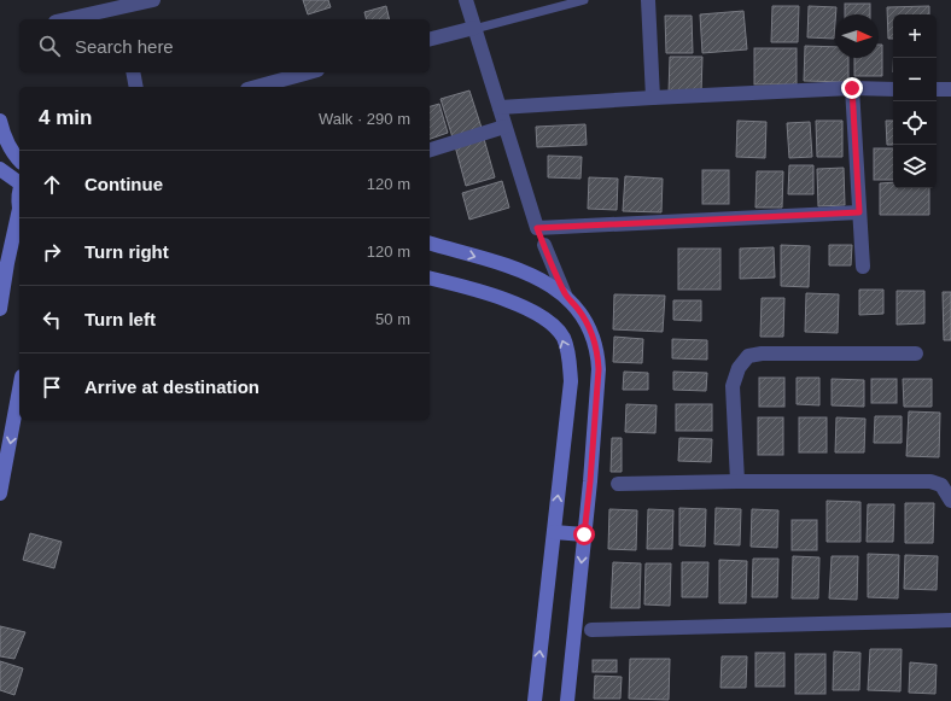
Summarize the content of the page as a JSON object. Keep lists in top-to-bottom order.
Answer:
{
  "north": "right",
  "page": {
    "map_buttons": ["+", "−"],
    "search": "Search here",
    "heading": ["4 min", "Walk · 290 m"],
    "list": [
      ["Continue", "120 m"],
      ["Turn right", "120 m"],
      ["Turn left", "50 m"],
      "Arrive at destination"
    ]
  }
}
